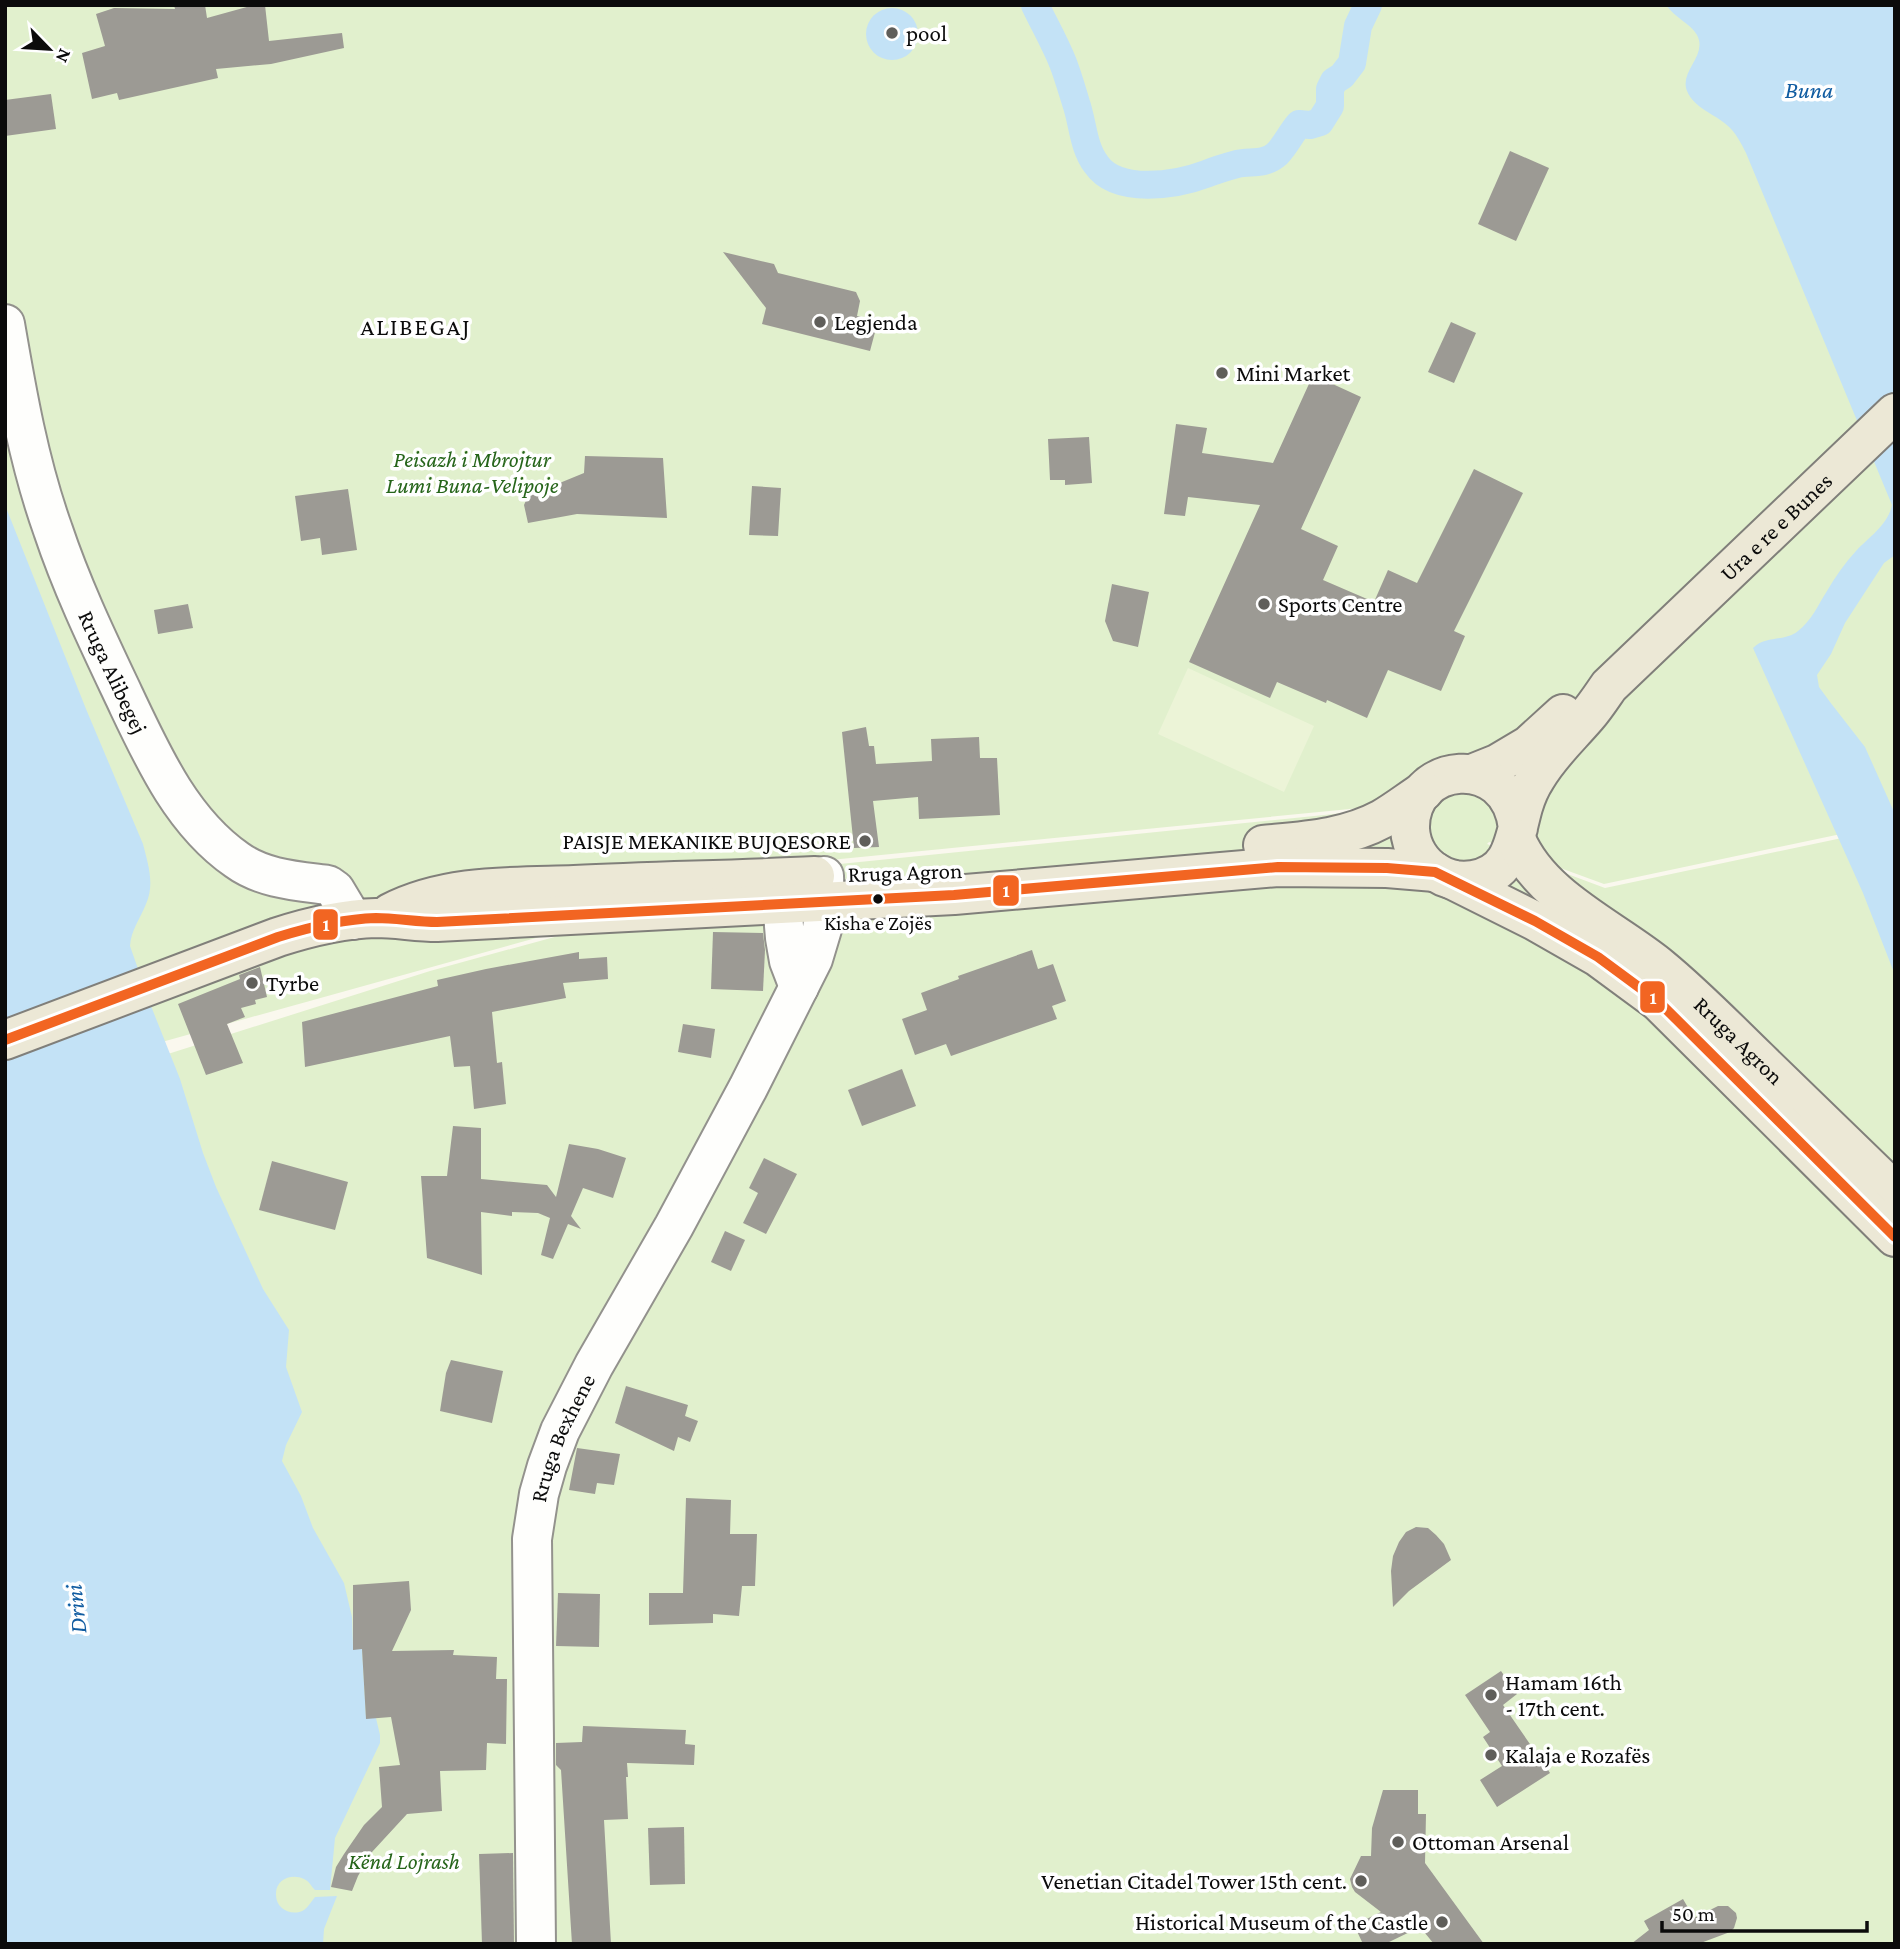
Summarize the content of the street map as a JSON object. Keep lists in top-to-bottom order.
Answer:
{
  "streets": {
    "main road": ["Ura e re e Bunes", "Rruga Agron"],
    "street": ["Rruga Alibegej", "Rruga Bexhene"]
  },
  "crossings": [
    ["Rruga Alibegej", "Rruga Agron"],
    ["Rruga Agron", "Rruga Bexhene"]
  ],
  "districts": ["ALIBEGAJ"],
  "water": ["Buna", "Drini"],
  "parks": ["Peisazh i Mbrojtur Lumi Buna-Velipoje", "Kënd Lojrash"],
  "places": [
    "pool",
    "Legjenda",
    "Mini Market",
    "Sports Centre",
    "PAISJE MEKANIKE BUJQESORE",
    "Kisha e Zojës",
    "Tyrbe",
    "Hamam 16th - 17th cent.",
    "Kalaja e Rozafës",
    "Ottoman Arsenal",
    "Venetian Citadel Tower 15th cent.",
    "Historical Museum of the Castle"
  ],
  "lines": ["transit line 1"],
  "scale_bar": "50 m",
  "north": "bottom right"
}
